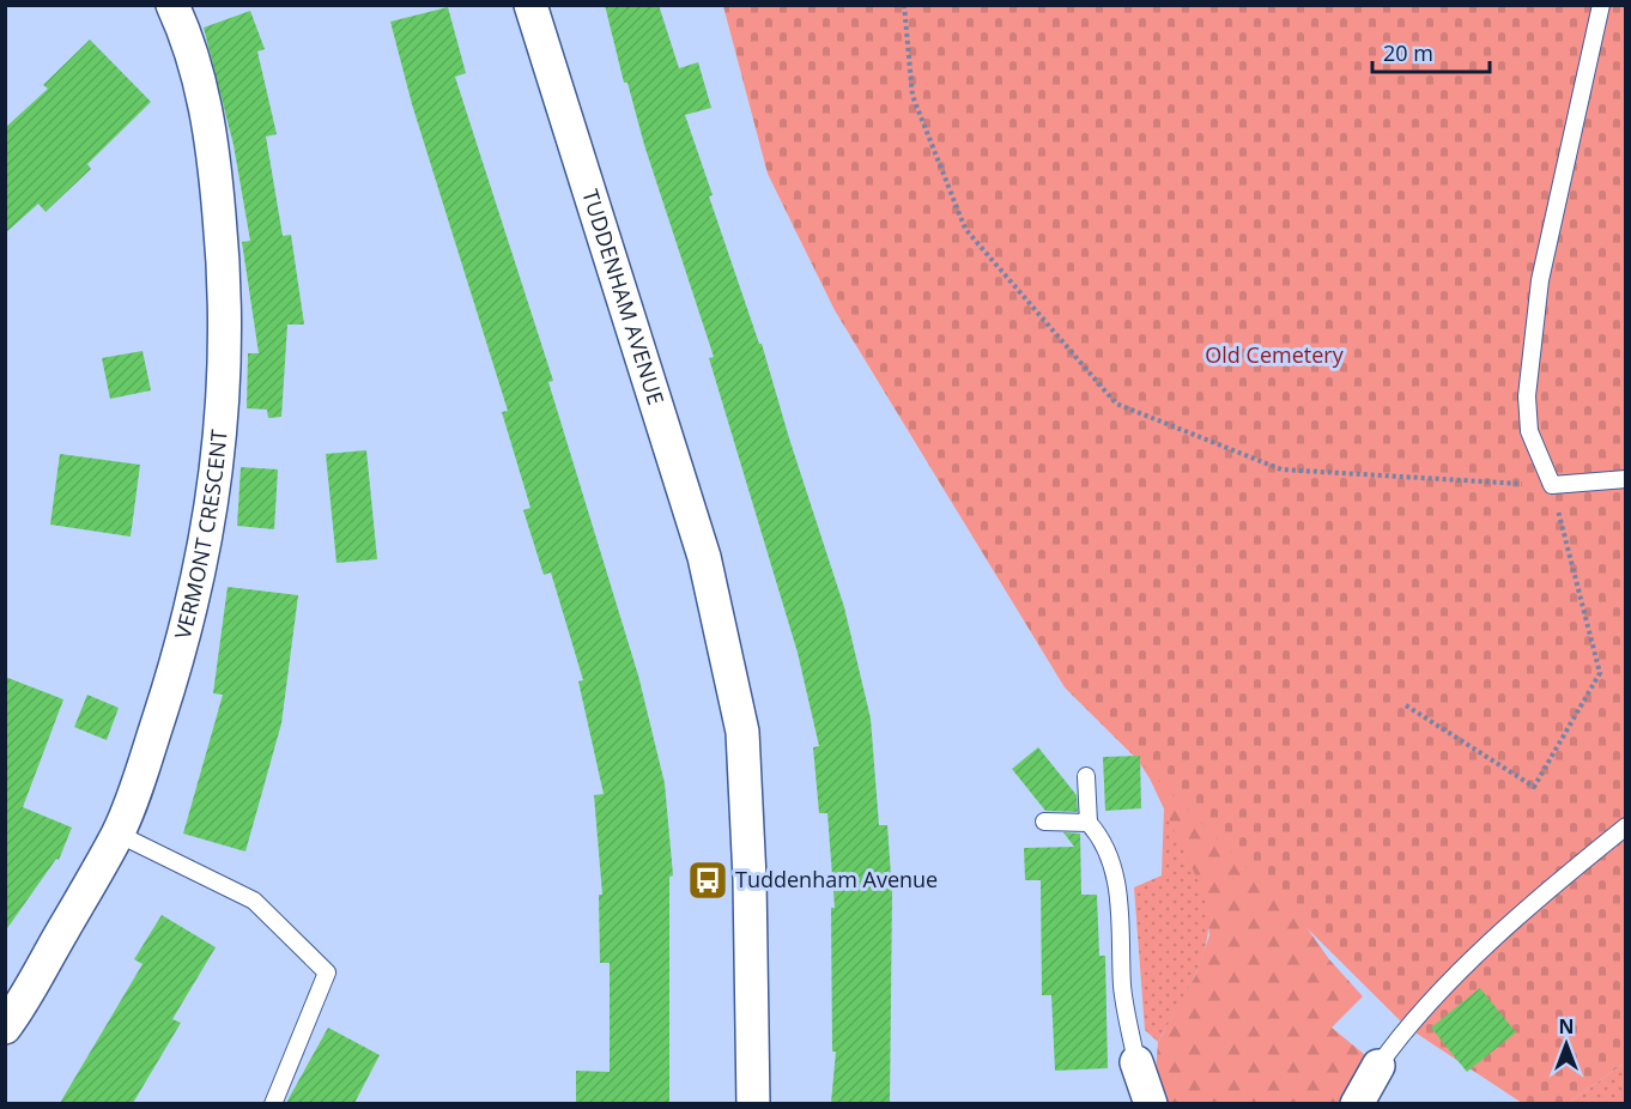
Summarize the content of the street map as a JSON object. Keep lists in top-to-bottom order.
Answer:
{
  "streets": {
    "street": ["TUDDENHAM AVENUE", "VERMONT CRESCENT"]
  },
  "parks": ["Old Cemetery"],
  "places": {
    "bus stop": ["Tuddenham Avenue"]
  },
  "scale_bar": "20 m",
  "north": "top"
}
